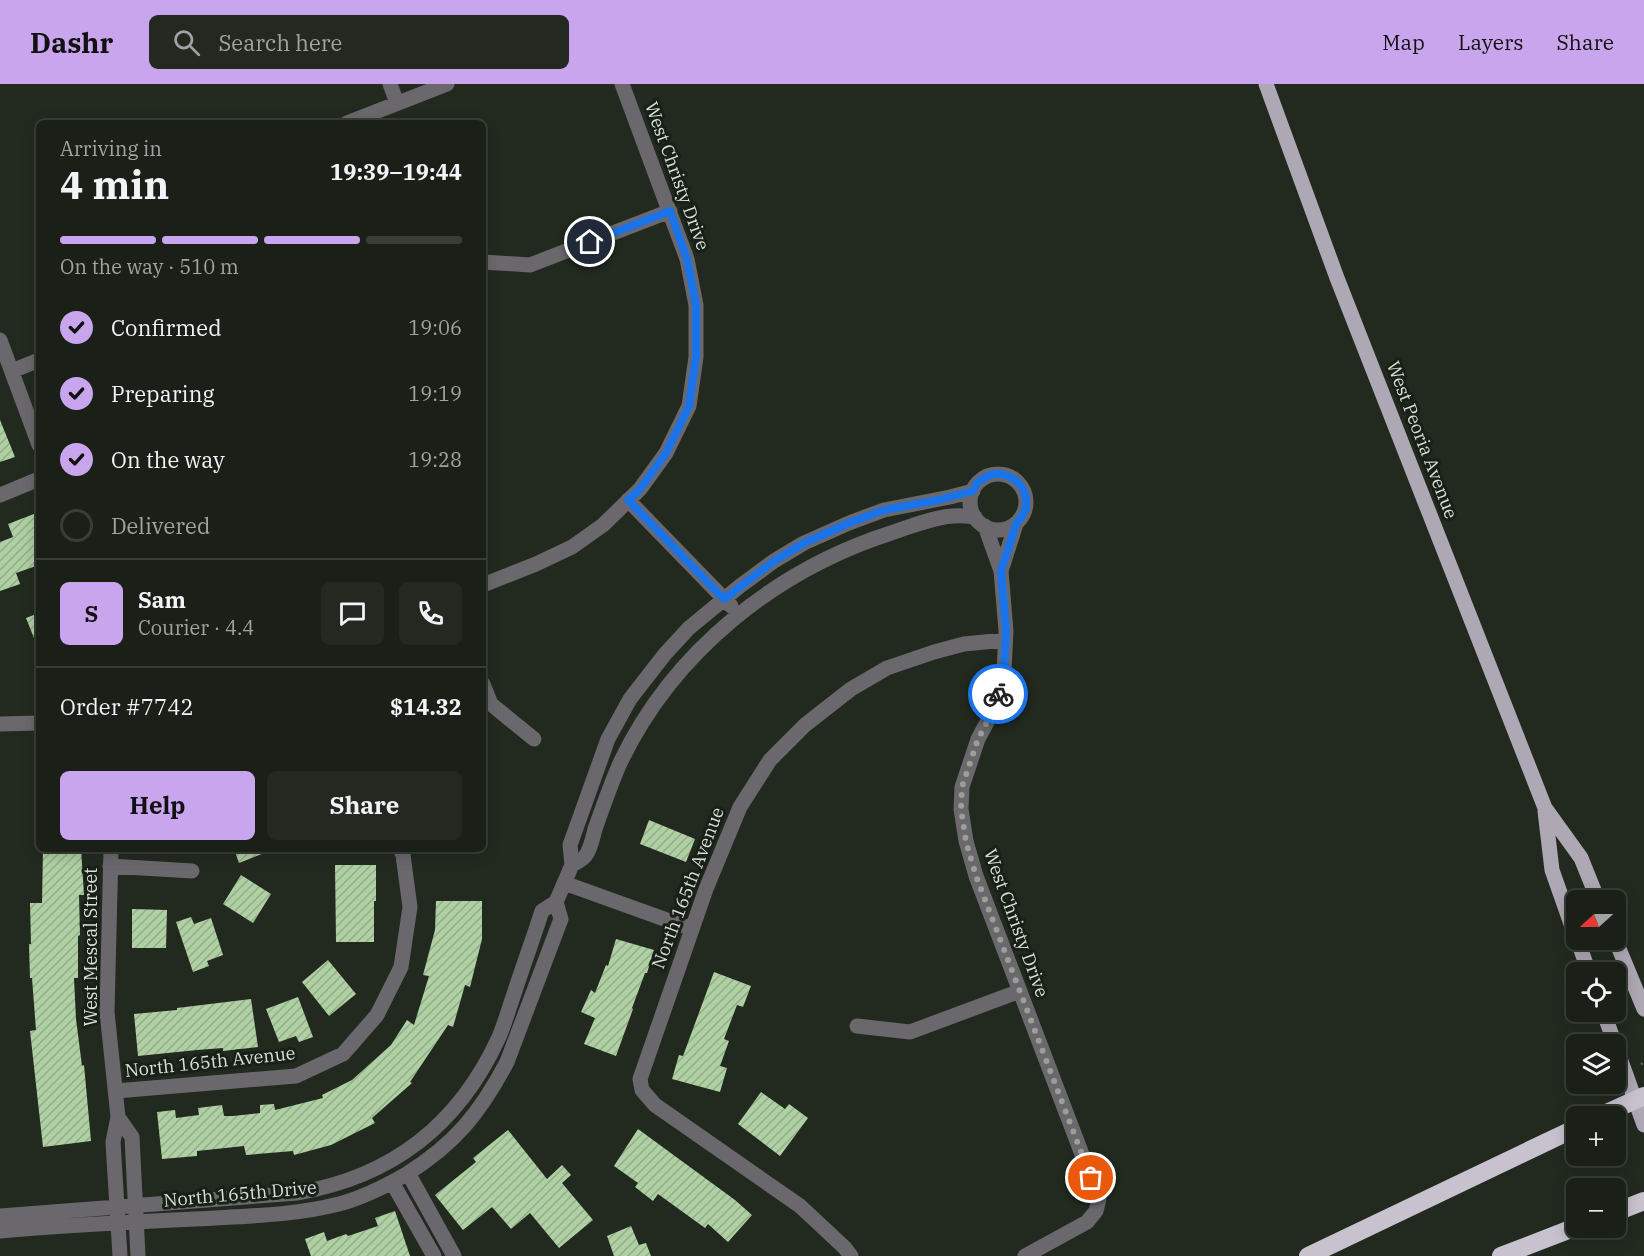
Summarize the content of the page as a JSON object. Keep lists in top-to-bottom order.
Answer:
{
  "streets": {
    "main road": ["West Peoria Avenue"],
    "street": [
      "West Christy Drive",
      "North 165th Avenue",
      "West Mescal Street",
      "North 165th Drive"
    ]
  },
  "crossings": [
    ["West Christy Drive", "North 165th Avenue"],
    ["North 165th Avenue", "West Mescal Street"],
    ["West Mescal Street", "North 165th Drive"]
  ],
  "north": "left",
  "page": {
    "header": "Dashr",
    "search": "Search here",
    "nav": ["Map", "Layers", "Share"],
    "heading": ["4 min", "Arriving in", "19:39–19:44"],
    "panel": [
      "Sam",
      "Courier · 4.4",
      "Order #7742",
      "$14.32"
    ],
    "bar": "On the way · 510 m",
    "list": [
      ["Confirmed", "19:06"],
      ["Preparing", "19:19"],
      ["On the way", "19:28"],
      "Delivered"
    ],
    "round": "S",
    "buttons": ["Help", "Share"],
    "map_buttons": ["+", "−"]
  }
}
